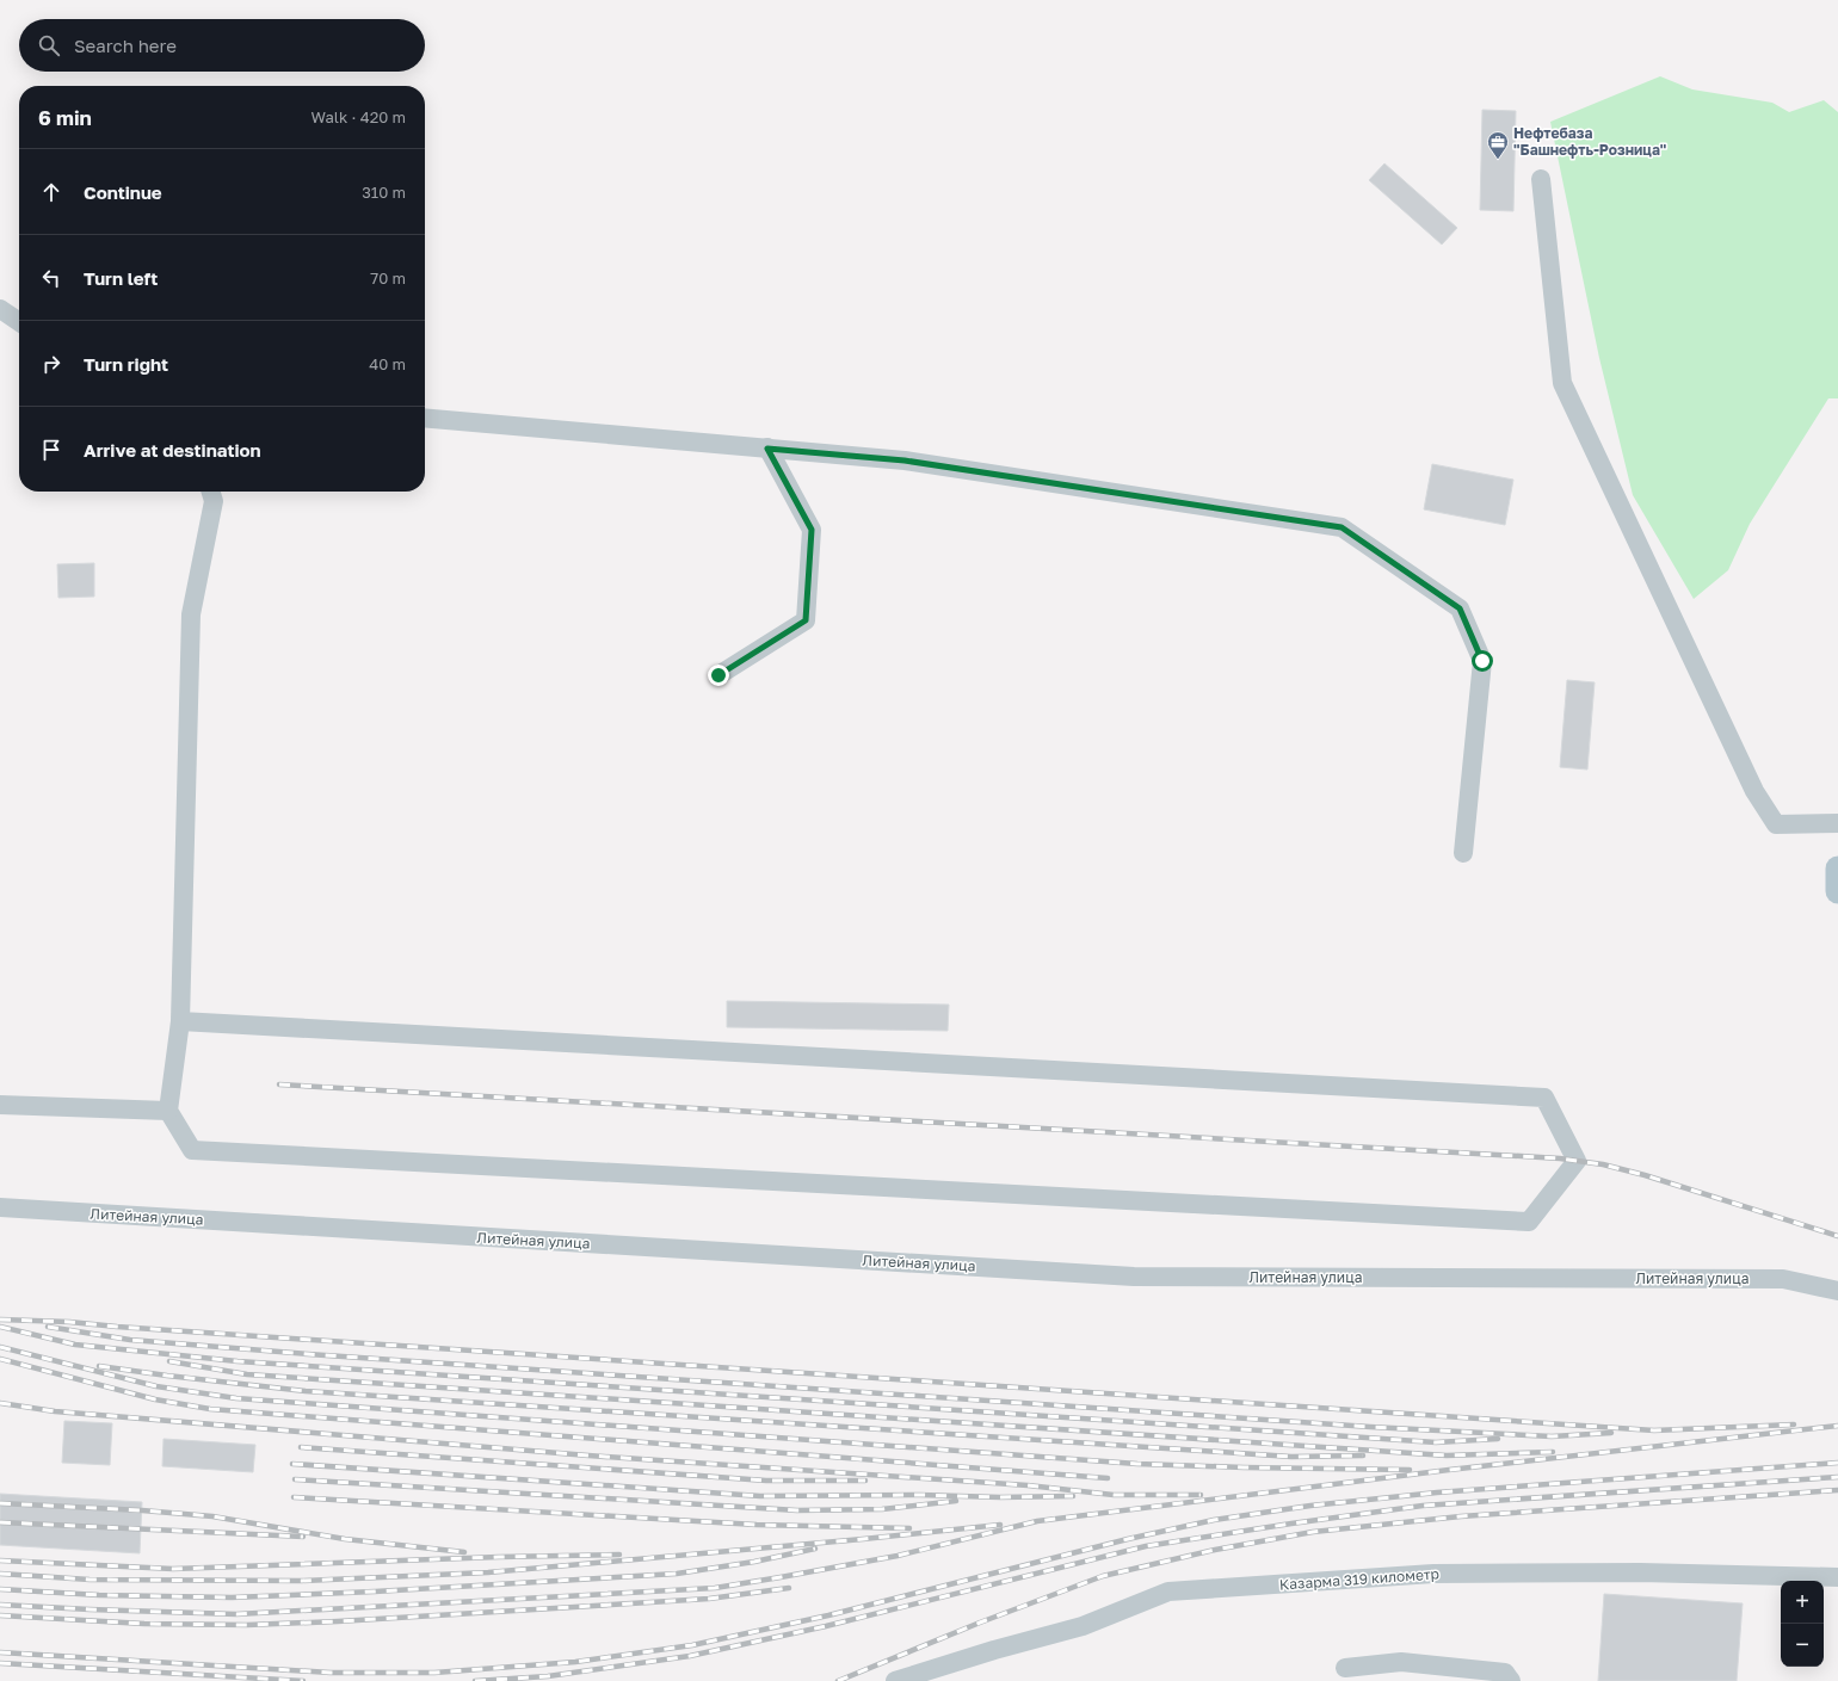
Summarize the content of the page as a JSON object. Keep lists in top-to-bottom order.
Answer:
{
  "streets": {
    "lane": ["Литейная улица", "Казарма 319 километр"]
  },
  "places": {
    "office": ["Нефтебаза \"Башнефть-Розница\""]
  },
  "page": {
    "search": "Search here",
    "heading": ["6 min", "Walk · 420 m"],
    "list": [
      ["Continue", "310 m"],
      ["Turn left", "70 m"],
      ["Turn right", "40 m"],
      "Arrive at destination"
    ],
    "map_buttons": ["+", "−"]
  }
}
